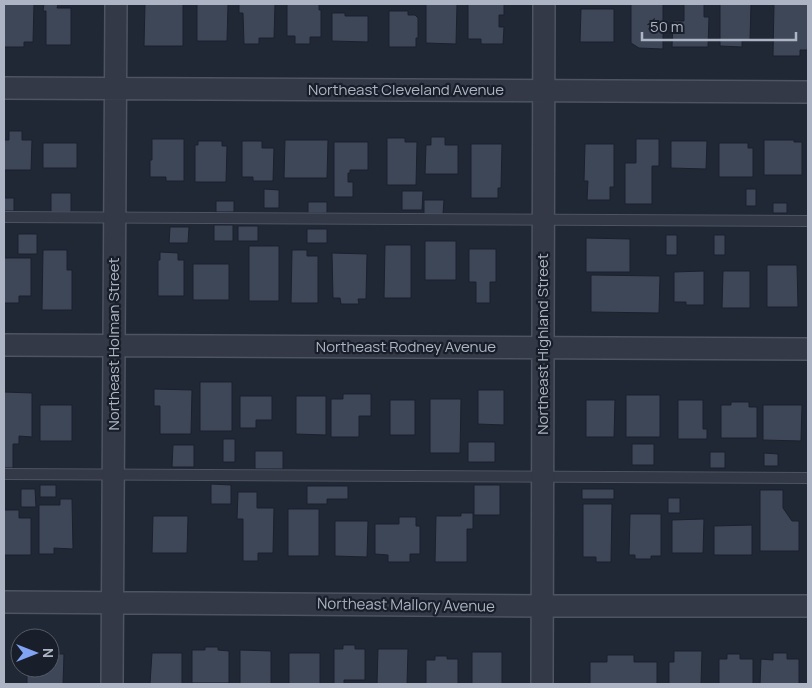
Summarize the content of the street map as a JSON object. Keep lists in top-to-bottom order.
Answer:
{
  "streets": {
    "street": [
      "Northeast Cleveland Avenue",
      "Northeast Holman Street",
      "Northeast Highland Street",
      "Northeast Rodney Avenue",
      "Northeast Mallory Avenue"
    ]
  },
  "crossings": [
    ["Northeast Cleveland Avenue", "Northeast Holman Street"],
    ["Northeast Cleveland Avenue", "Northeast Highland Street"],
    ["Northeast Holman Street", "Northeast Rodney Avenue"],
    ["Northeast Holman Street", "Northeast Mallory Avenue"],
    ["Northeast Highland Street", "Northeast Rodney Avenue"],
    ["Northeast Highland Street", "Northeast Mallory Avenue"]
  ],
  "scale_bar": "50 m",
  "north": "right"
}
